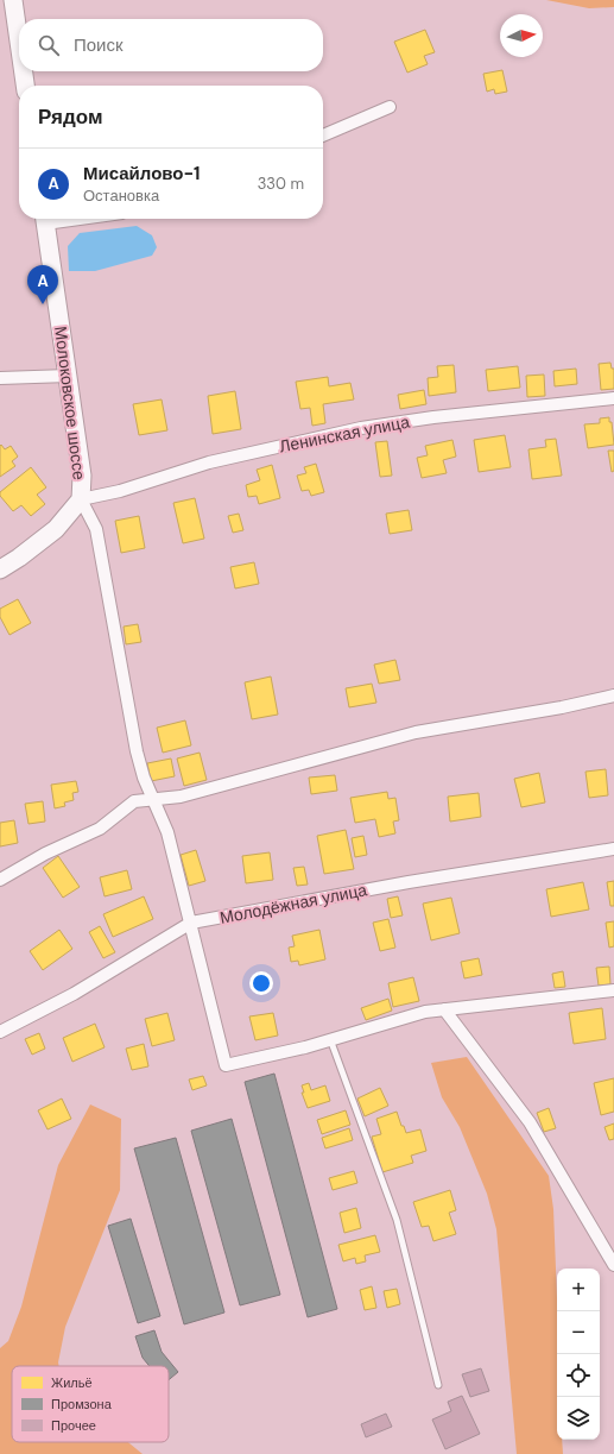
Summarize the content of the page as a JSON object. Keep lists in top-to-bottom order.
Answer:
{
  "streets": {
    "main road": ["Молоковское шоссе"],
    "street": ["Ленинская улица", "Молодёжная улица"]
  },
  "crossings": [
    ["Молоковское шоссе", "Ленинская улица"]
  ],
  "legend": ["Жильё", "Промзона", "Прочее"],
  "north": "right",
  "page": {
    "search": "Поиск",
    "heading": "Рядом",
    "list": [
      {
        "mark": "A",
        "name": "Мисайлово-1",
        "note": "Остановка",
        "value": "330 m"
      }
    ],
    "pins": "A",
    "map_buttons": ["+", "−"]
  }
}
